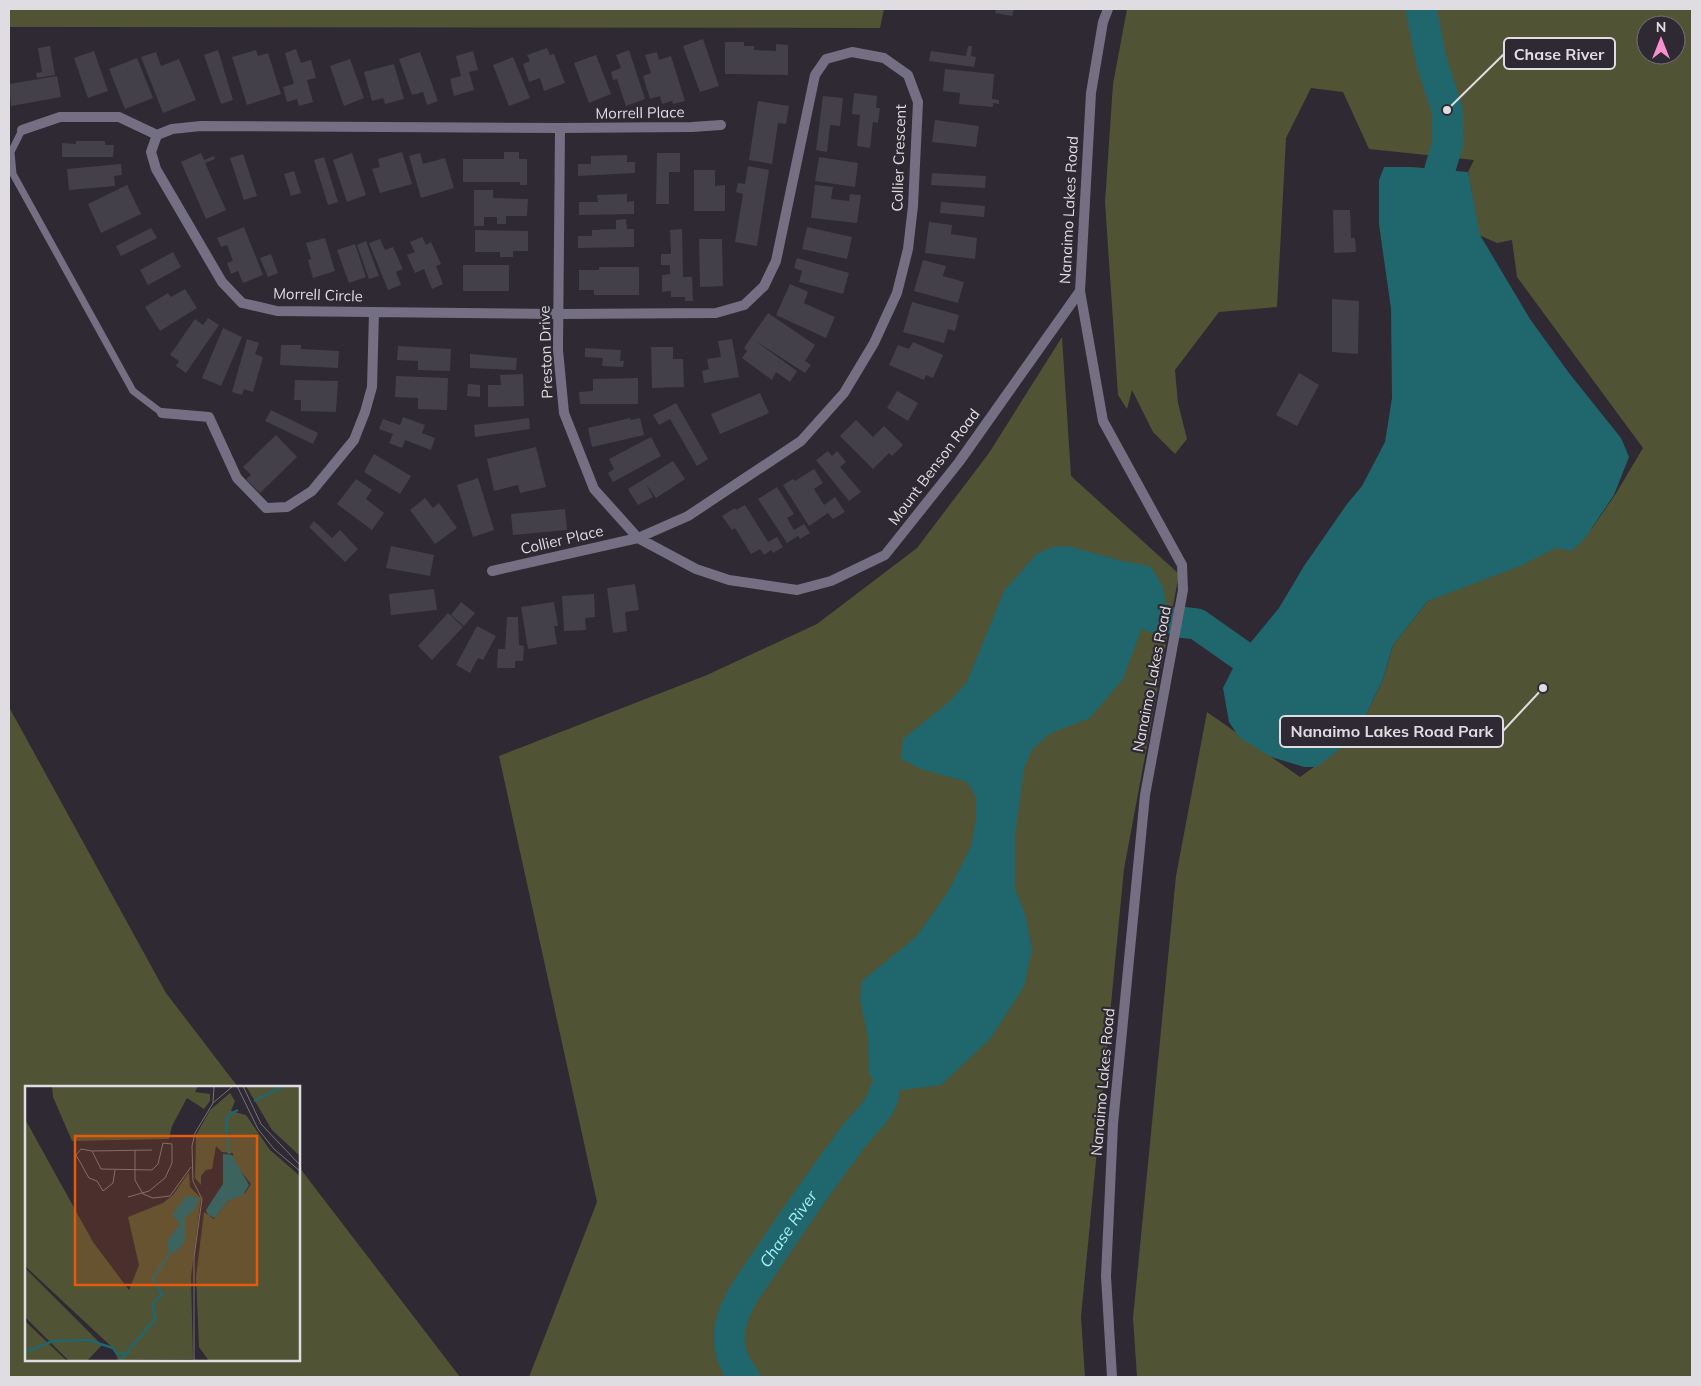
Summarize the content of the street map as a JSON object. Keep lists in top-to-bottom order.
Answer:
{
  "streets": {
    "street": [
      "Morrell Place",
      "Collier Crescent",
      "Nanaimo Lakes Road",
      "Morrell Circle",
      "Preston Drive",
      "Mount Benson Road",
      "Collier Place"
    ]
  },
  "crossings": [
    ["Morrell Place", "Preston Drive"],
    ["Collier Crescent", "Morrell Circle"],
    ["Collier Crescent", "Preston Drive"],
    ["Collier Crescent", "Collier Place"],
    ["Nanaimo Lakes Road", "Mount Benson Road"],
    ["Morrell Circle", "Preston Drive"],
    ["Preston Drive", "Mount Benson Road"],
    ["Preston Drive", "Collier Place"]
  ],
  "water": ["Chase River"],
  "places": ["Chase River", "Nanaimo Lakes Road Park"],
  "north": "top"
}
